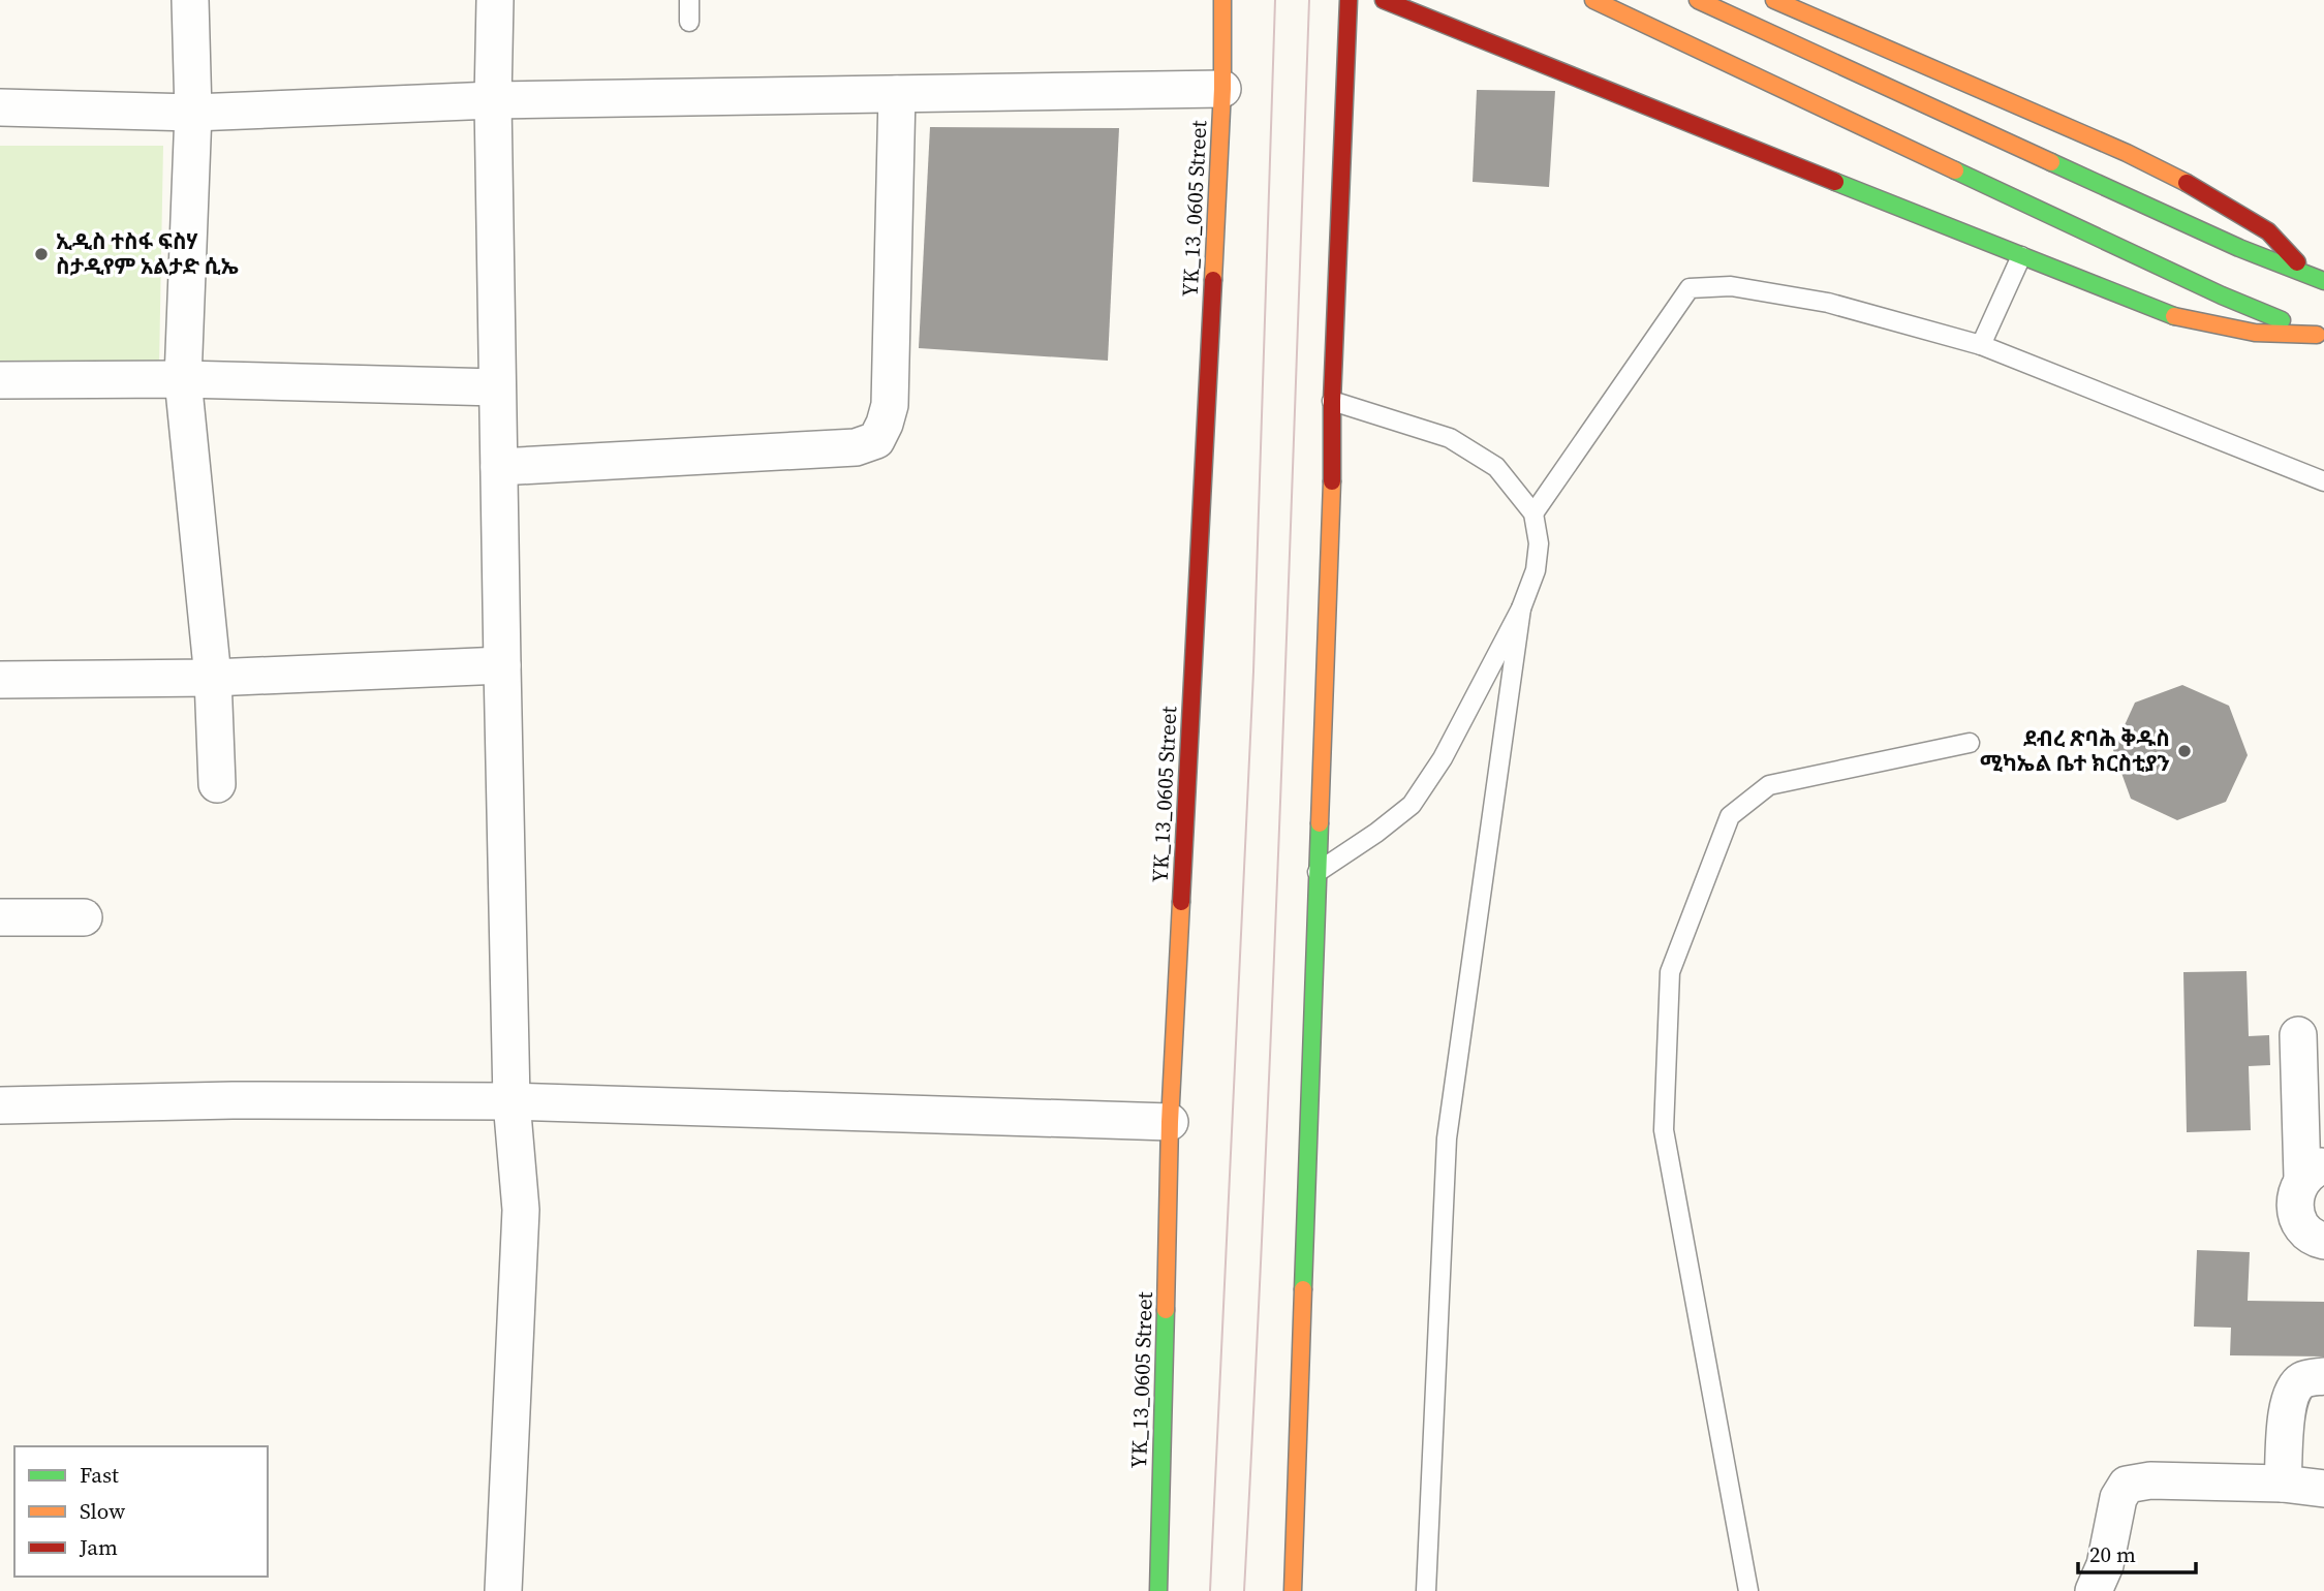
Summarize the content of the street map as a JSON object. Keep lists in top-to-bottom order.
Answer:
{
  "streets": {
    "main road": ["YK_13_0605 Street"]
  },
  "places": ["ኢዲስ ተስፋ ፍስሃ ስታዲየም አልታድ ሲኤ", "ደብረ ጽባሕ ቅዱስ ሚካኤል ቤተ ክርስቲያን"],
  "legend": ["Fast", "Slow", "Jam"],
  "scale_bar": "20 m"
}
